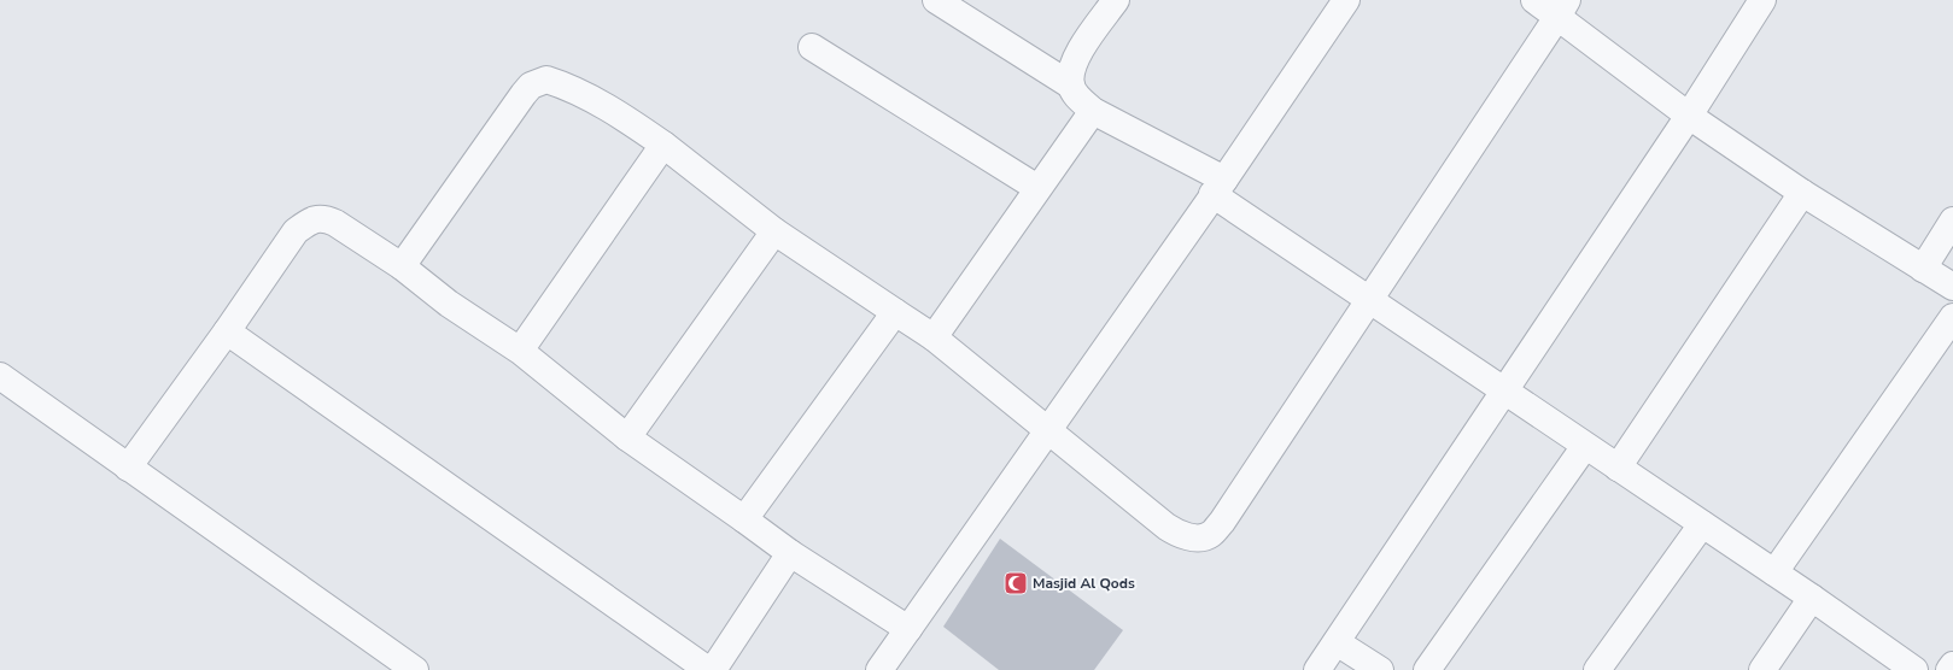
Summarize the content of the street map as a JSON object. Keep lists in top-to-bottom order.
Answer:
{
  "places": {
    "mosque": ["Masjid Al Qods"]
  }
}
